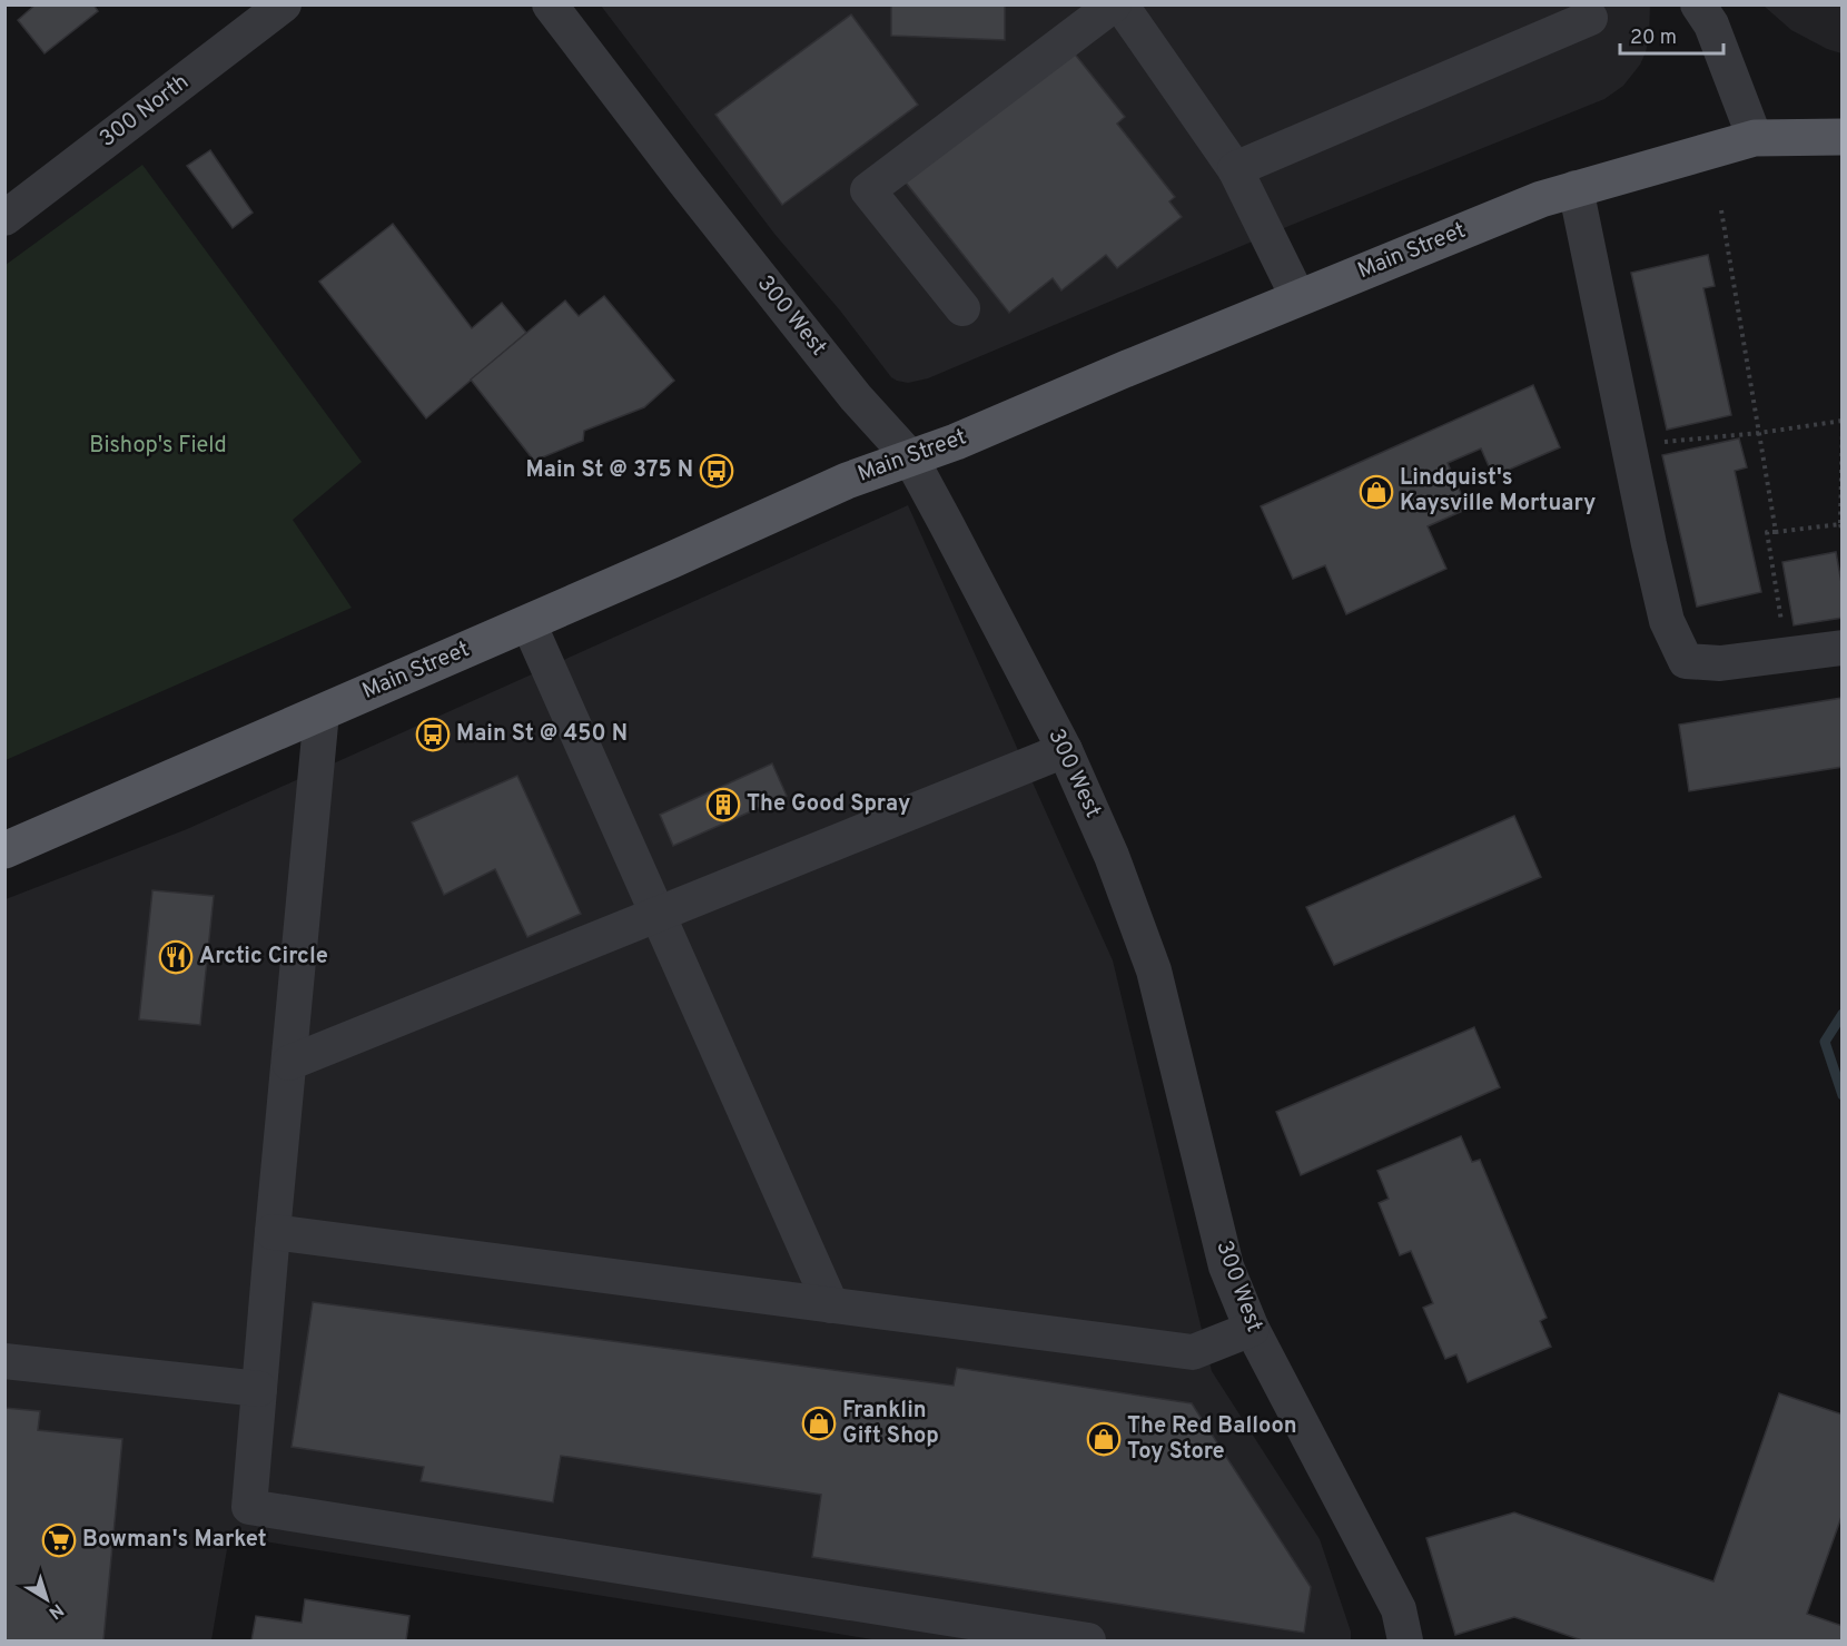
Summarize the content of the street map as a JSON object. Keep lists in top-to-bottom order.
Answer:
{
  "streets": {
    "main road": ["Main Street"],
    "street": ["300 North", "300 West"]
  },
  "crossings": [
    ["Main Street", "300 West"]
  ],
  "parks": ["Bishop's Field"],
  "places": {
    "bus stop": ["Main St @ 375 N", "Main St @ 450 N"],
    "shop": ["Lindquist's Kaysville Mortuary", "Franklin Gift Shop", "The Red Balloon Toy Store"],
    "building": ["The Good Spray"],
    "restaurant": ["Arctic Circle"],
    "supermarket": ["Bowman's Market"]
  },
  "scale_bar": "20 m",
  "north": "bottom right"
}
